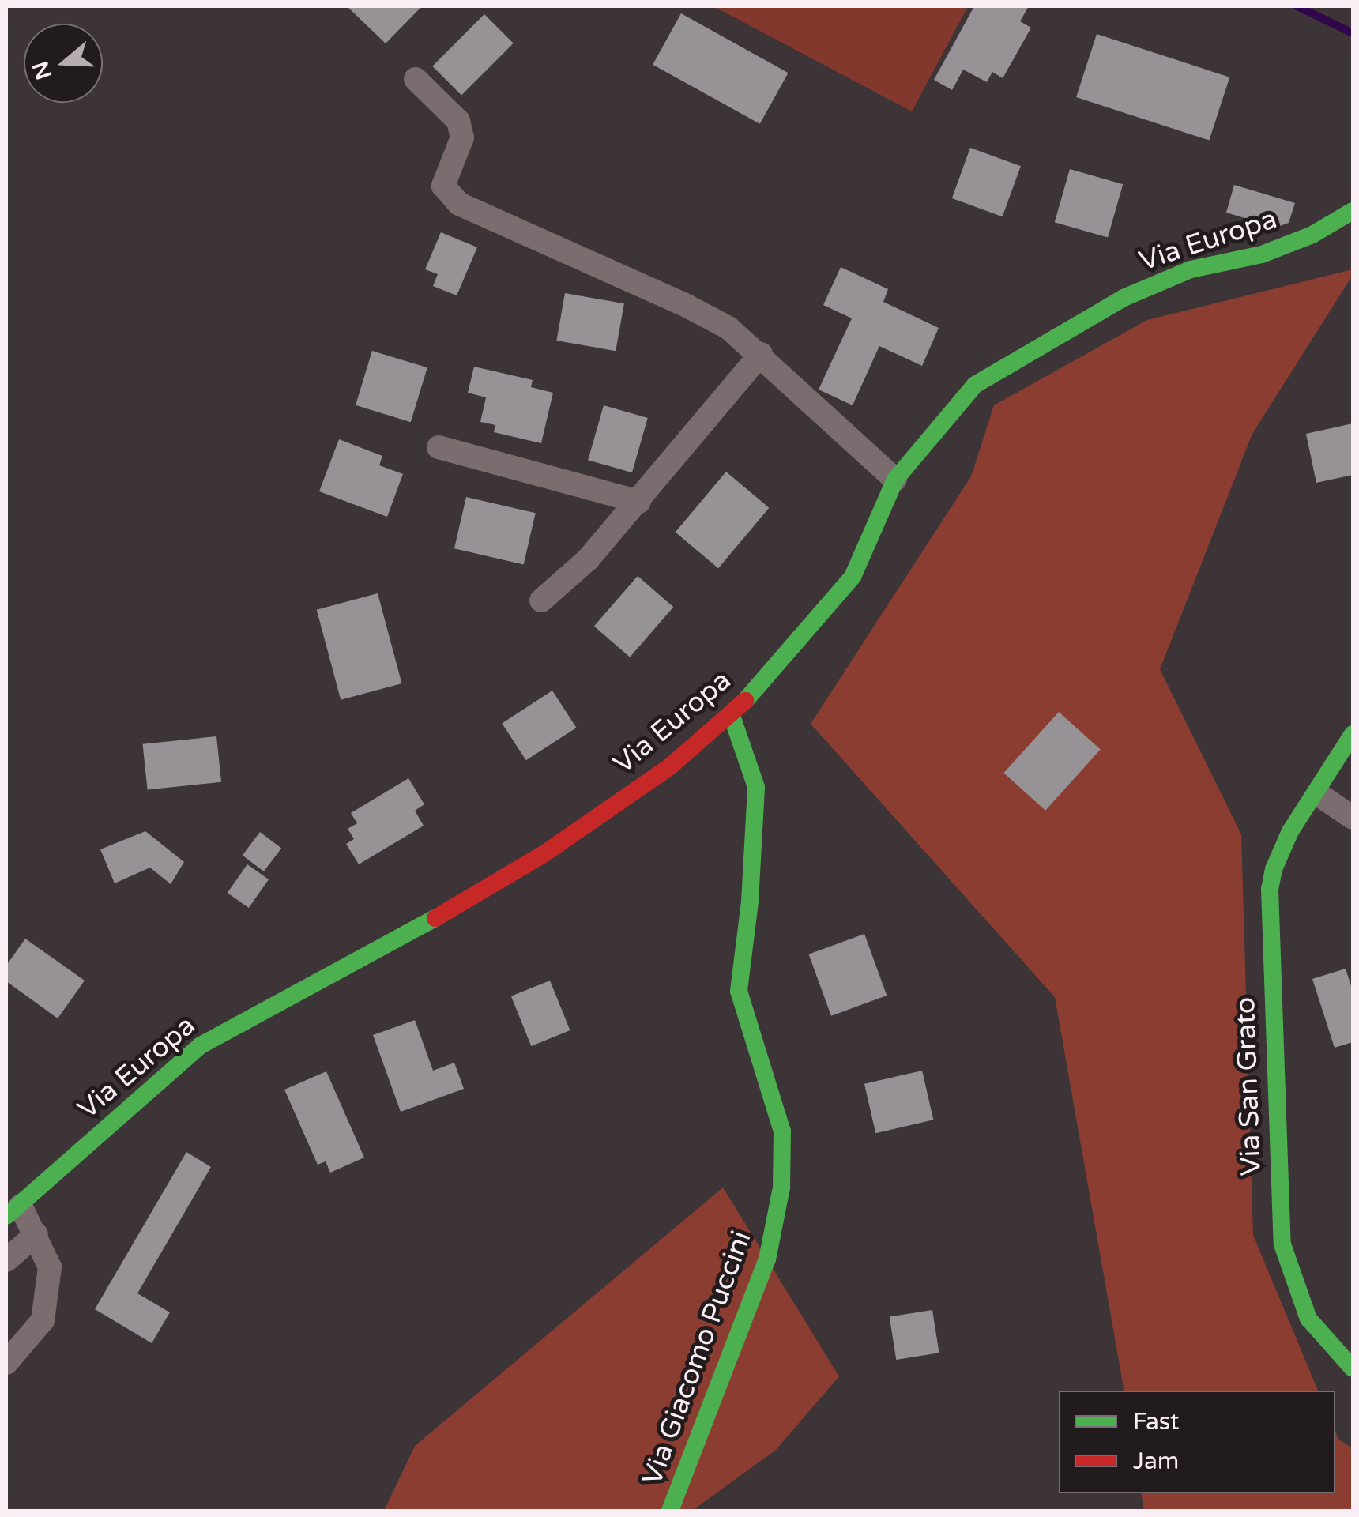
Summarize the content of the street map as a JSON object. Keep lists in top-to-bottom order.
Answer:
{
  "streets": {
    "street": ["Via Europa", "Via San Grato", "Via Giacomo Puccini"]
  },
  "crossings": [
    ["Via Europa", "Via Giacomo Puccini"]
  ],
  "legend": ["Fast", "Jam"],
  "north": "left"
}
